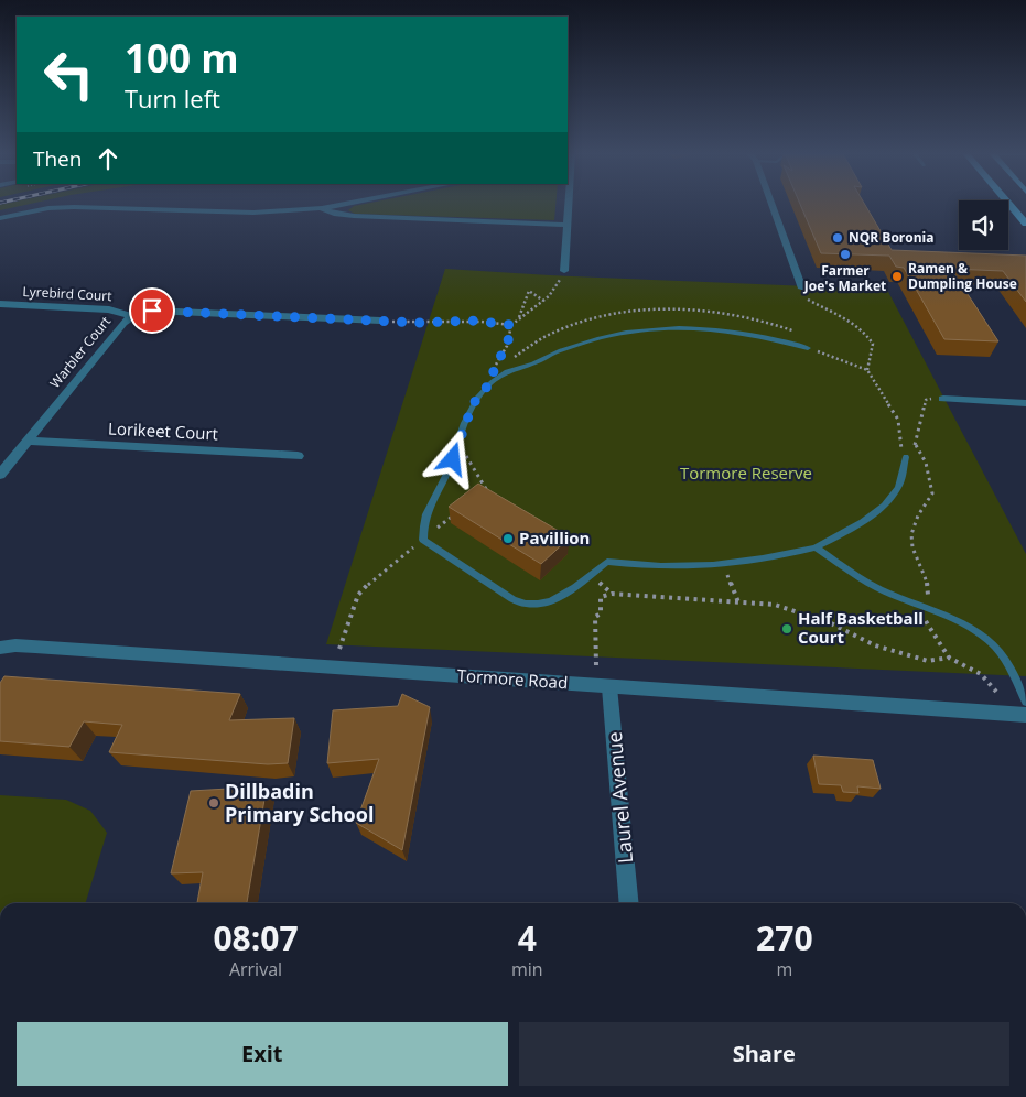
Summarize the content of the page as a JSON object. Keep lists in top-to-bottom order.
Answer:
{
  "streets": {
    "street": [
      "Lyrebird Court",
      "Warbler Court",
      "Lorikeet Court",
      "Tormore Road",
      "Laurel Avenue"
    ]
  },
  "crossings": [
    ["Lyrebird Court", "Warbler Court"],
    ["Warbler Court", "Lorikeet Court"],
    ["Tormore Road", "Laurel Avenue"]
  ],
  "parks": ["Tormore Reserve"],
  "places": [
    "NQR Boronia",
    "Farmer Joe's Market",
    "Ramen & Dumpling House",
    "Pavillion",
    "Half Basketball Court",
    "Dillbadin Primary School"
  ],
  "page": {
    "turn": ["100 m", "Turn left"],
    "then": "Then",
    "eta": [
      "08:07",
      "Arrival",
      "4",
      "min",
      "270",
      "m"
    ],
    "buttons": ["Exit", "Share"]
  }
}
